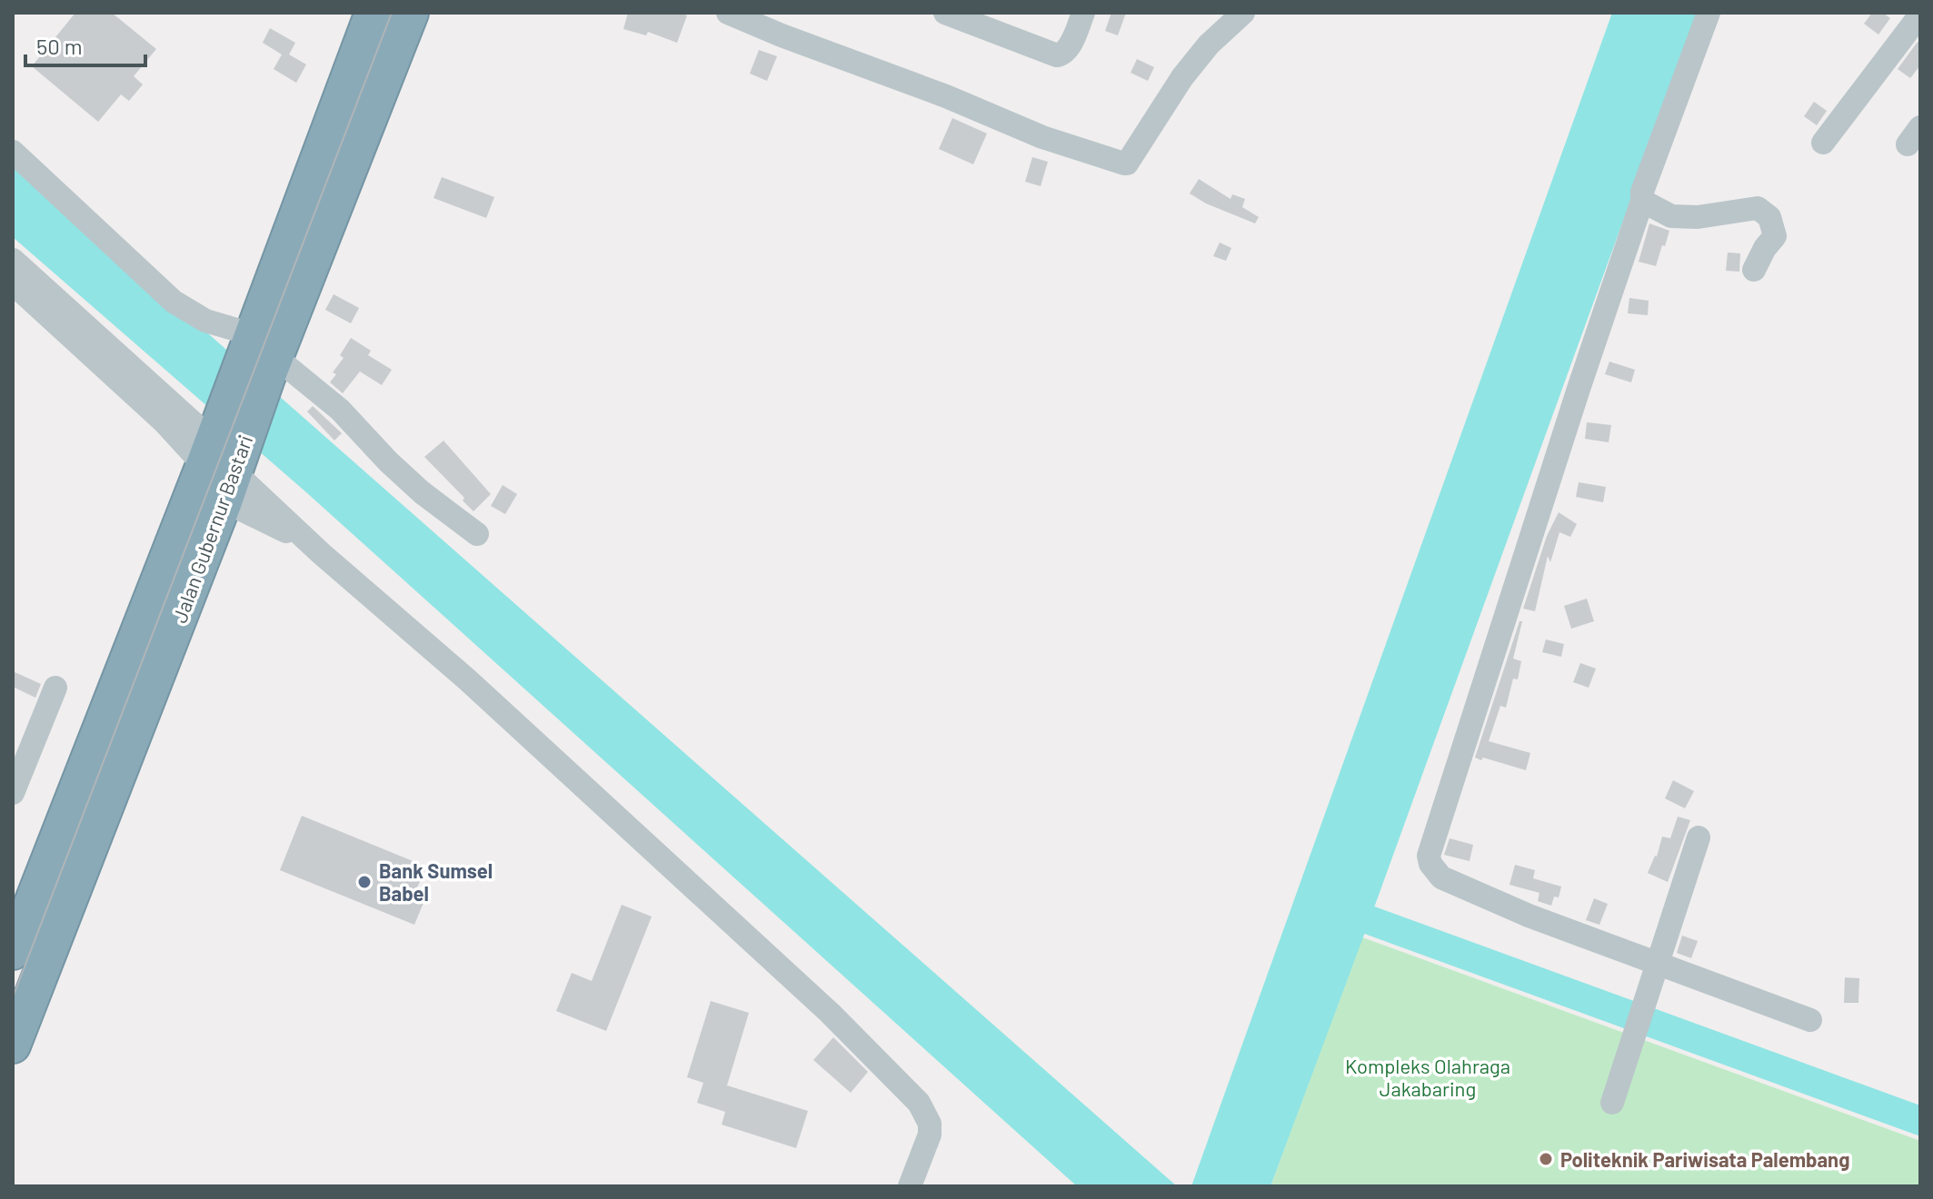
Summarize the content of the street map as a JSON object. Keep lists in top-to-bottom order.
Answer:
{
  "streets": {
    "highway": ["Jalan Gubernur Bastari"]
  },
  "parks": ["Kompleks Olahraga Jakabaring"],
  "places": ["Bank Sumsel Babel", "Politeknik Pariwisata Palembang"],
  "scale_bar": "50 m"
}
